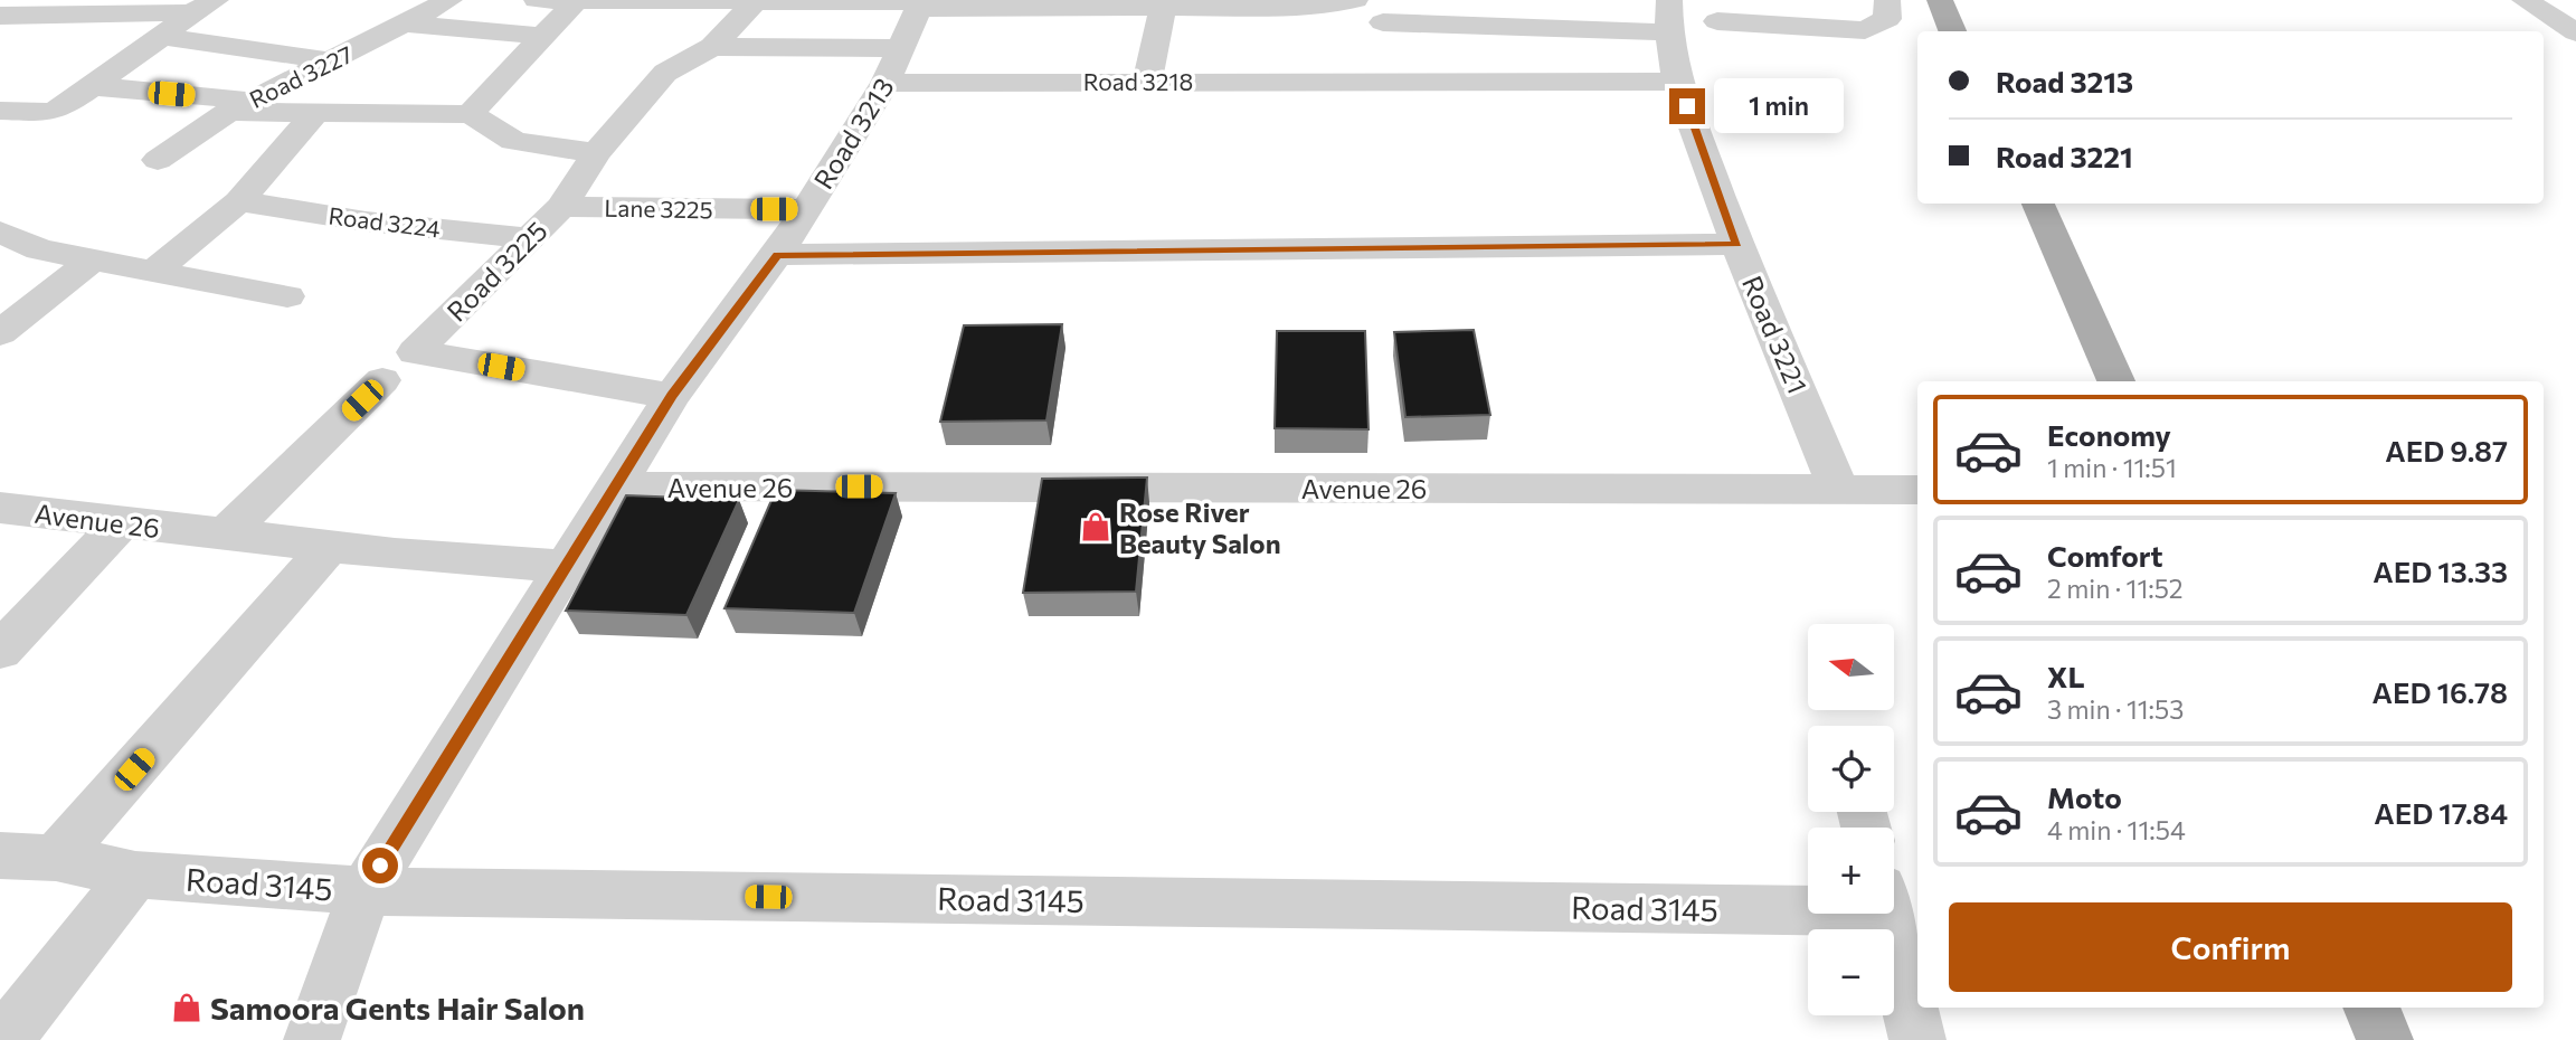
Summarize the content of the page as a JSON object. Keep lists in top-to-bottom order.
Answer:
{
  "streets": {
    "street": [
      "Road 3227",
      "Road 3218",
      "Road 3213",
      "Lane 3225",
      "Road 3224",
      "Road 3225",
      "Road 3221",
      "Avenue 26",
      "Road 3145"
    ]
  },
  "crossings": [
    ["Road 3218", "Road 3213"],
    ["Road 3218", "Road 3221"],
    ["Road 3213", "Lane 3225"],
    ["Road 3213", "Road 3225"],
    ["Road 3213", "Avenue 26"],
    ["Road 3213", "Road 3145"],
    ["Lane 3225", "Road 3225"],
    ["Road 3224", "Road 3225"],
    ["Road 3221", "Avenue 26"]
  ],
  "places": {
    "shop": ["Rose River Beauty Salon", "Samoora Gents Hair Salon"]
  },
  "north": "left",
  "page": {
    "banner": ["Road 3213", "Road 3221"],
    "bubble": "1 min",
    "list": [
      {
        "name": "Economy",
        "note": "1 min · 11:51",
        "value": "AED 9.87"
      },
      {
        "name": "Comfort",
        "note": "2 min · 11:52",
        "value": "AED 13.33"
      },
      {
        "name": "XL",
        "note": "3 min · 11:53",
        "value": "AED 16.78"
      },
      {
        "name": "Moto",
        "note": "4 min · 11:54",
        "value": "AED 17.84"
      }
    ],
    "map_buttons": ["+", "−"],
    "buttons": "Confirm"
  }
}
